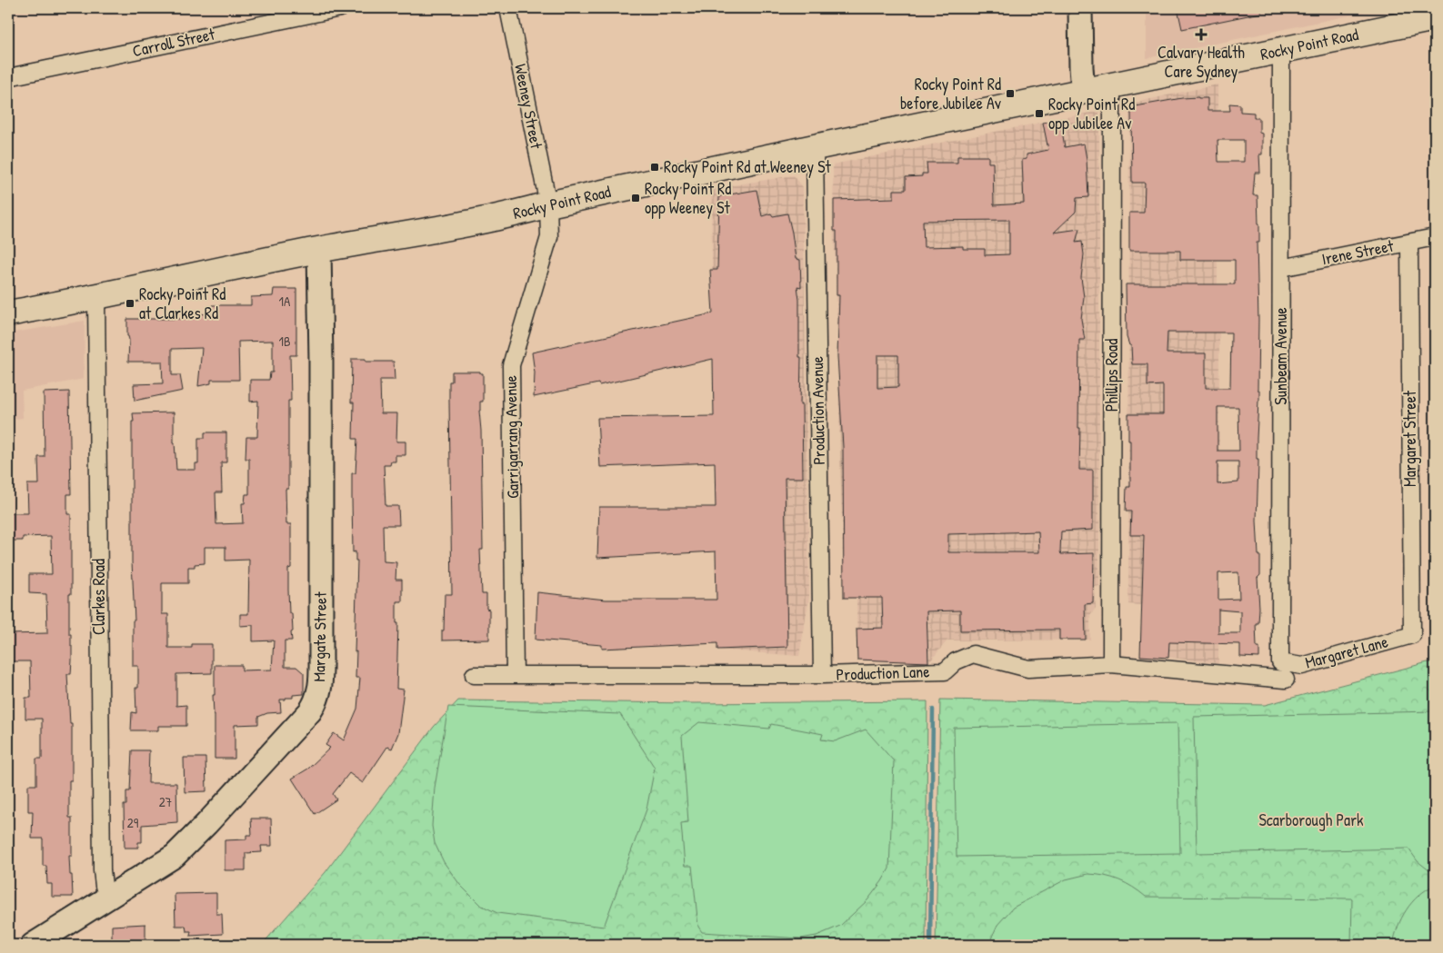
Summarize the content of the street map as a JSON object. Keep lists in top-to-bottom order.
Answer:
{
  "streets": {
    "main road": ["Rocky Point Road"],
    "street": [
      "Carroll Street",
      "Weeney Street",
      "Irene Street",
      "Sunbeam Avenue",
      "Phillips Road",
      "Production Avenue",
      "Garrigarrang Avenue",
      "Margaret Street",
      "Clarkes Road",
      "Margate Street",
      "Margaret Lane",
      "Production Lane"
    ]
  },
  "crossings": [
    ["Rocky Point Road", "Weeney Street"],
    ["Rocky Point Road", "Sunbeam Avenue"],
    ["Rocky Point Road", "Phillips Road"],
    ["Rocky Point Road", "Production Avenue"],
    ["Rocky Point Road", "Garrigarrang Avenue"],
    ["Rocky Point Road", "Clarkes Road"],
    ["Rocky Point Road", "Margate Street"],
    ["Weeney Street", "Garrigarrang Avenue"],
    ["Irene Street", "Sunbeam Avenue"],
    ["Irene Street", "Margaret Street"],
    ["Sunbeam Avenue", "Margaret Lane"],
    ["Phillips Road", "Production Lane"],
    ["Production Avenue", "Production Lane"],
    ["Garrigarrang Avenue", "Production Lane"],
    ["Margaret Street", "Margaret Lane"],
    ["Clarkes Road", "Margate Street"]
  ],
  "parks": ["Scarborough Park"],
  "places": {
    "health": ["Calvary Health Care Sydney"],
    "transit": [
      "Rocky Point Rd before Jubilee Av",
      "Rocky Point Rd opp Jubilee Av",
      "Rocky Point Rd at Weeney St",
      "Rocky Point Rd opp Weeney St",
      "Rocky Point Rd at Clarkes Rd"
    ]
  },
  "house_numbers": [
    "1A",
    "1B",
    "27",
    "29"
  ]
}
